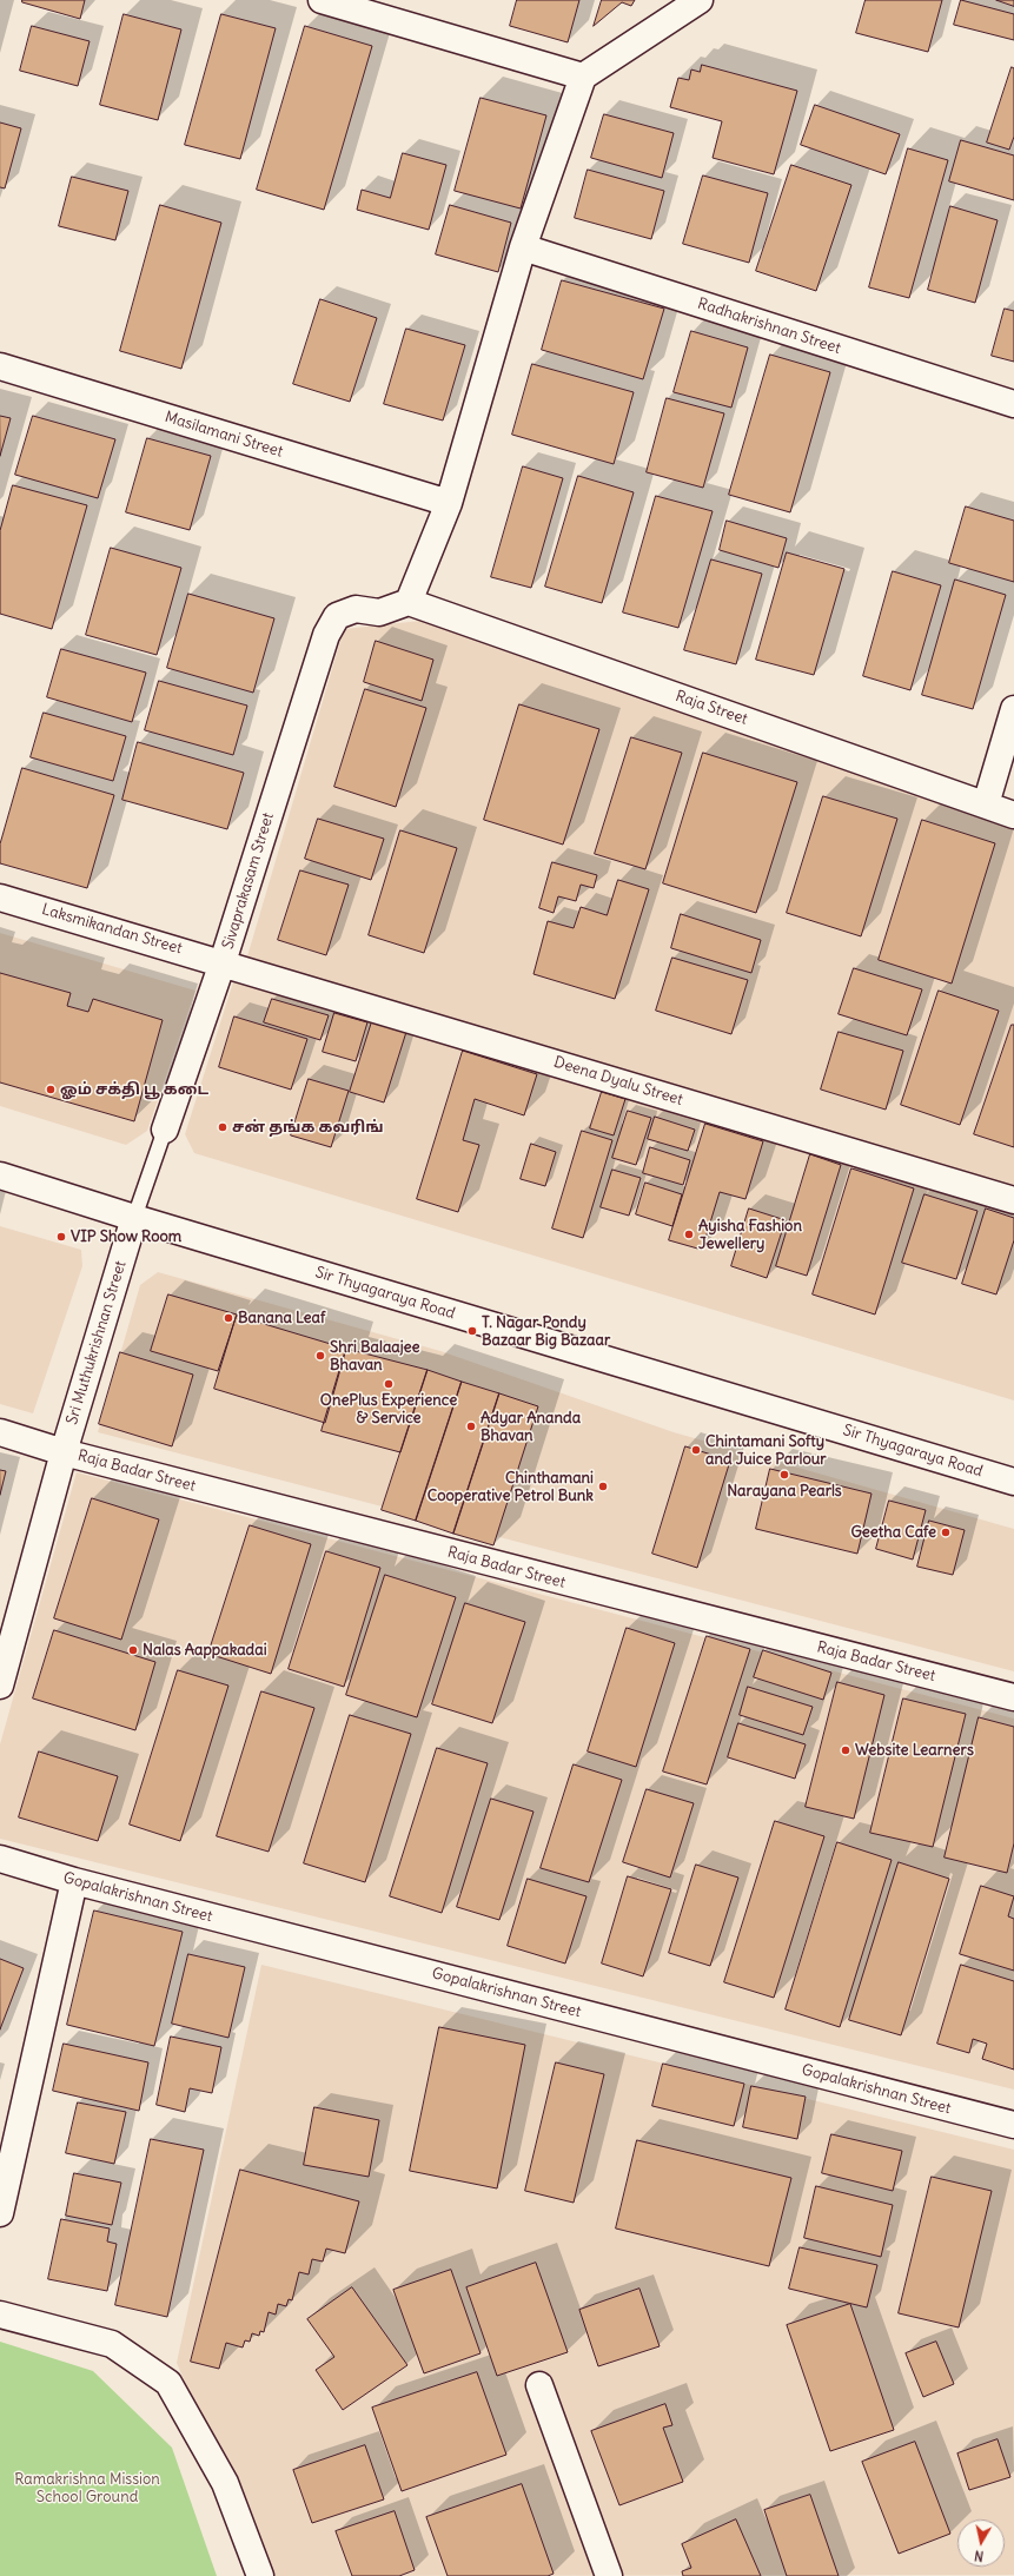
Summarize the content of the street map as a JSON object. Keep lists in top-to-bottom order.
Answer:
{
  "streets": {
    "street": [
      "Radhakrishnan Street",
      "Masilamani Street",
      "Raja Street",
      "Sivaprakasam Street",
      "Laksmikandan Street",
      "Deena Dyalu Street",
      "Sir Thyagaraya Road",
      "Sri Muthukrishnan Street",
      "Raja Badar Street",
      "Gopalakrishnan Street"
    ]
  },
  "crossings": [
    ["Raja Street", "Sivaprakasam Street"],
    ["Sivaprakasam Street", "Laksmikandan Street"],
    ["Sivaprakasam Street", "Deena Dyalu Street"],
    ["Sivaprakasam Street", "Sir Thyagaraya Road"],
    ["Sivaprakasam Street", "Sri Muthukrishnan Street"],
    ["Laksmikandan Street", "Deena Dyalu Street"],
    ["Sir Thyagaraya Road", "Sri Muthukrishnan Street"],
    ["Sri Muthukrishnan Street", "Raja Badar Street"]
  ],
  "parks": ["Ramakrishna Mission School Ground"],
  "places": [
    "ஓம் சக்தி பூ கடை",
    "சன் தங்க கவரிங்",
    "Ayisha Fashion Jewellery",
    "VIP Show Room",
    "Banana Leaf",
    "T. Nagar Pondy Bazaar Big Bazaar",
    "Shri Balaajee Bhavan",
    "OnePlus Experience & Service",
    "Adyar Ananda Bhavan",
    "Chintamani Softy and Juice Parlour",
    "Narayana Pearls",
    "Chinthamani Cooperative Petrol Bunk",
    "Geetha Cafe",
    "Nalas Aappakadai",
    "Website Learners"
  ],
  "north": "bottom"
}
